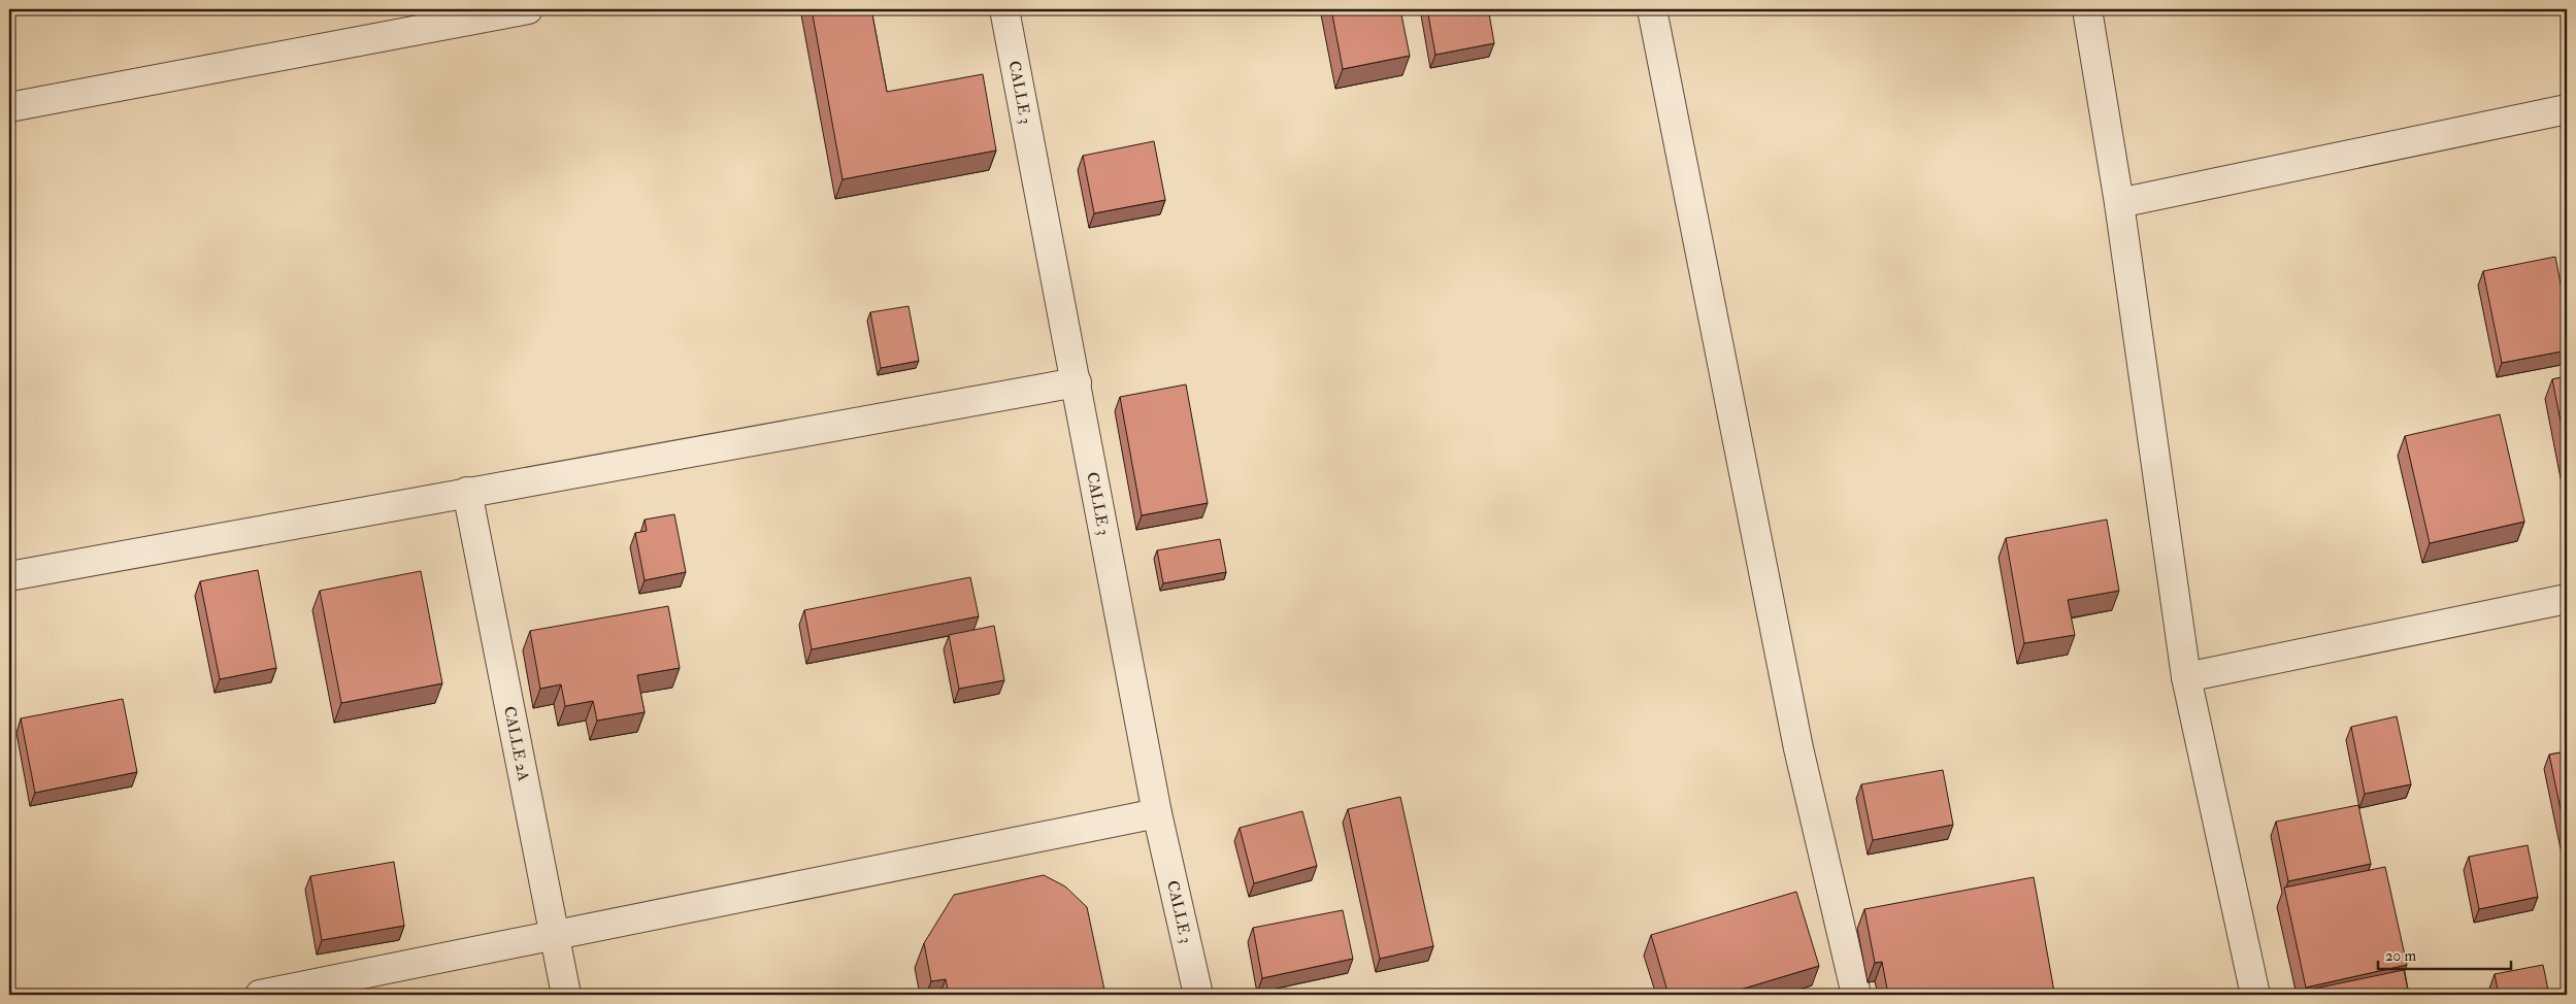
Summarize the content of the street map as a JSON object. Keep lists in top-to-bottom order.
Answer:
{
  "streets": {
    "street": ["CALLE 3", "CALLE 2A"]
  },
  "scale_bar": "20 m"
}
